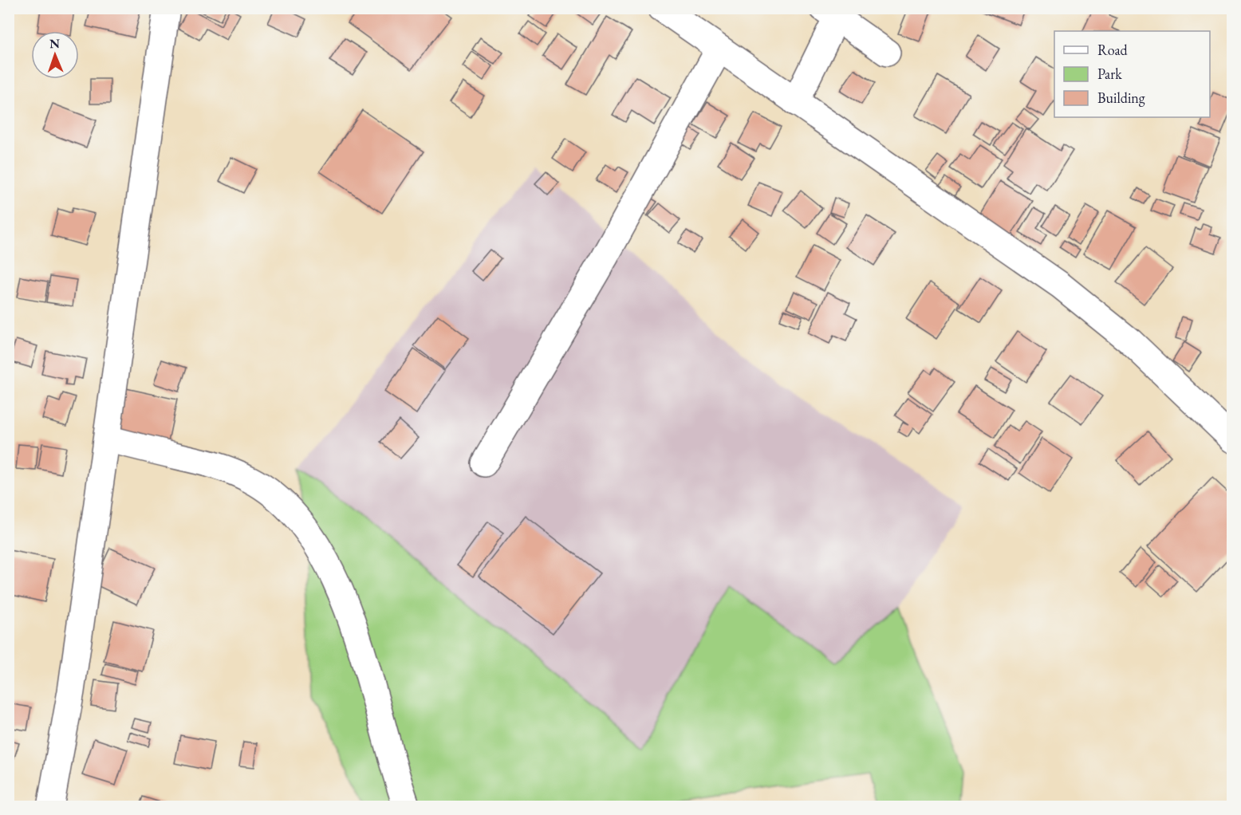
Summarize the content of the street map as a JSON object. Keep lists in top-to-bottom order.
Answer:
{
  "legend": ["Road", "Park", "Building"],
  "north": "top"
}
